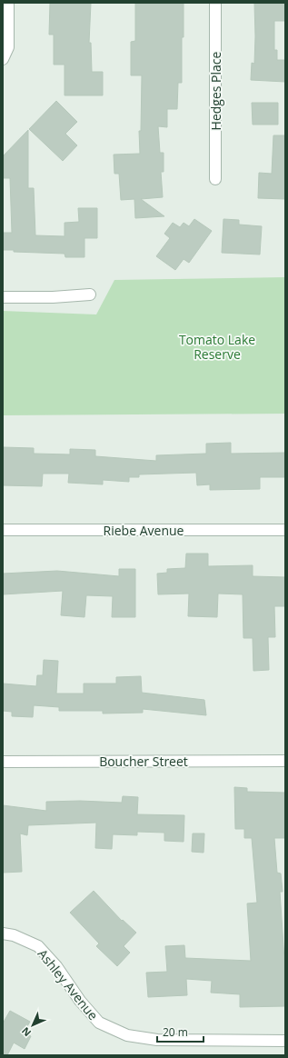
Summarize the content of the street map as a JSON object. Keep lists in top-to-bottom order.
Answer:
{
  "streets": {
    "street": [
      "Hedges Place",
      "Riebe Avenue",
      "Boucher Street",
      "Ashley Avenue"
    ]
  },
  "parks": ["Tomato Lake Reserve"],
  "scale_bar": "20 m",
  "north": "bottom left"
}
